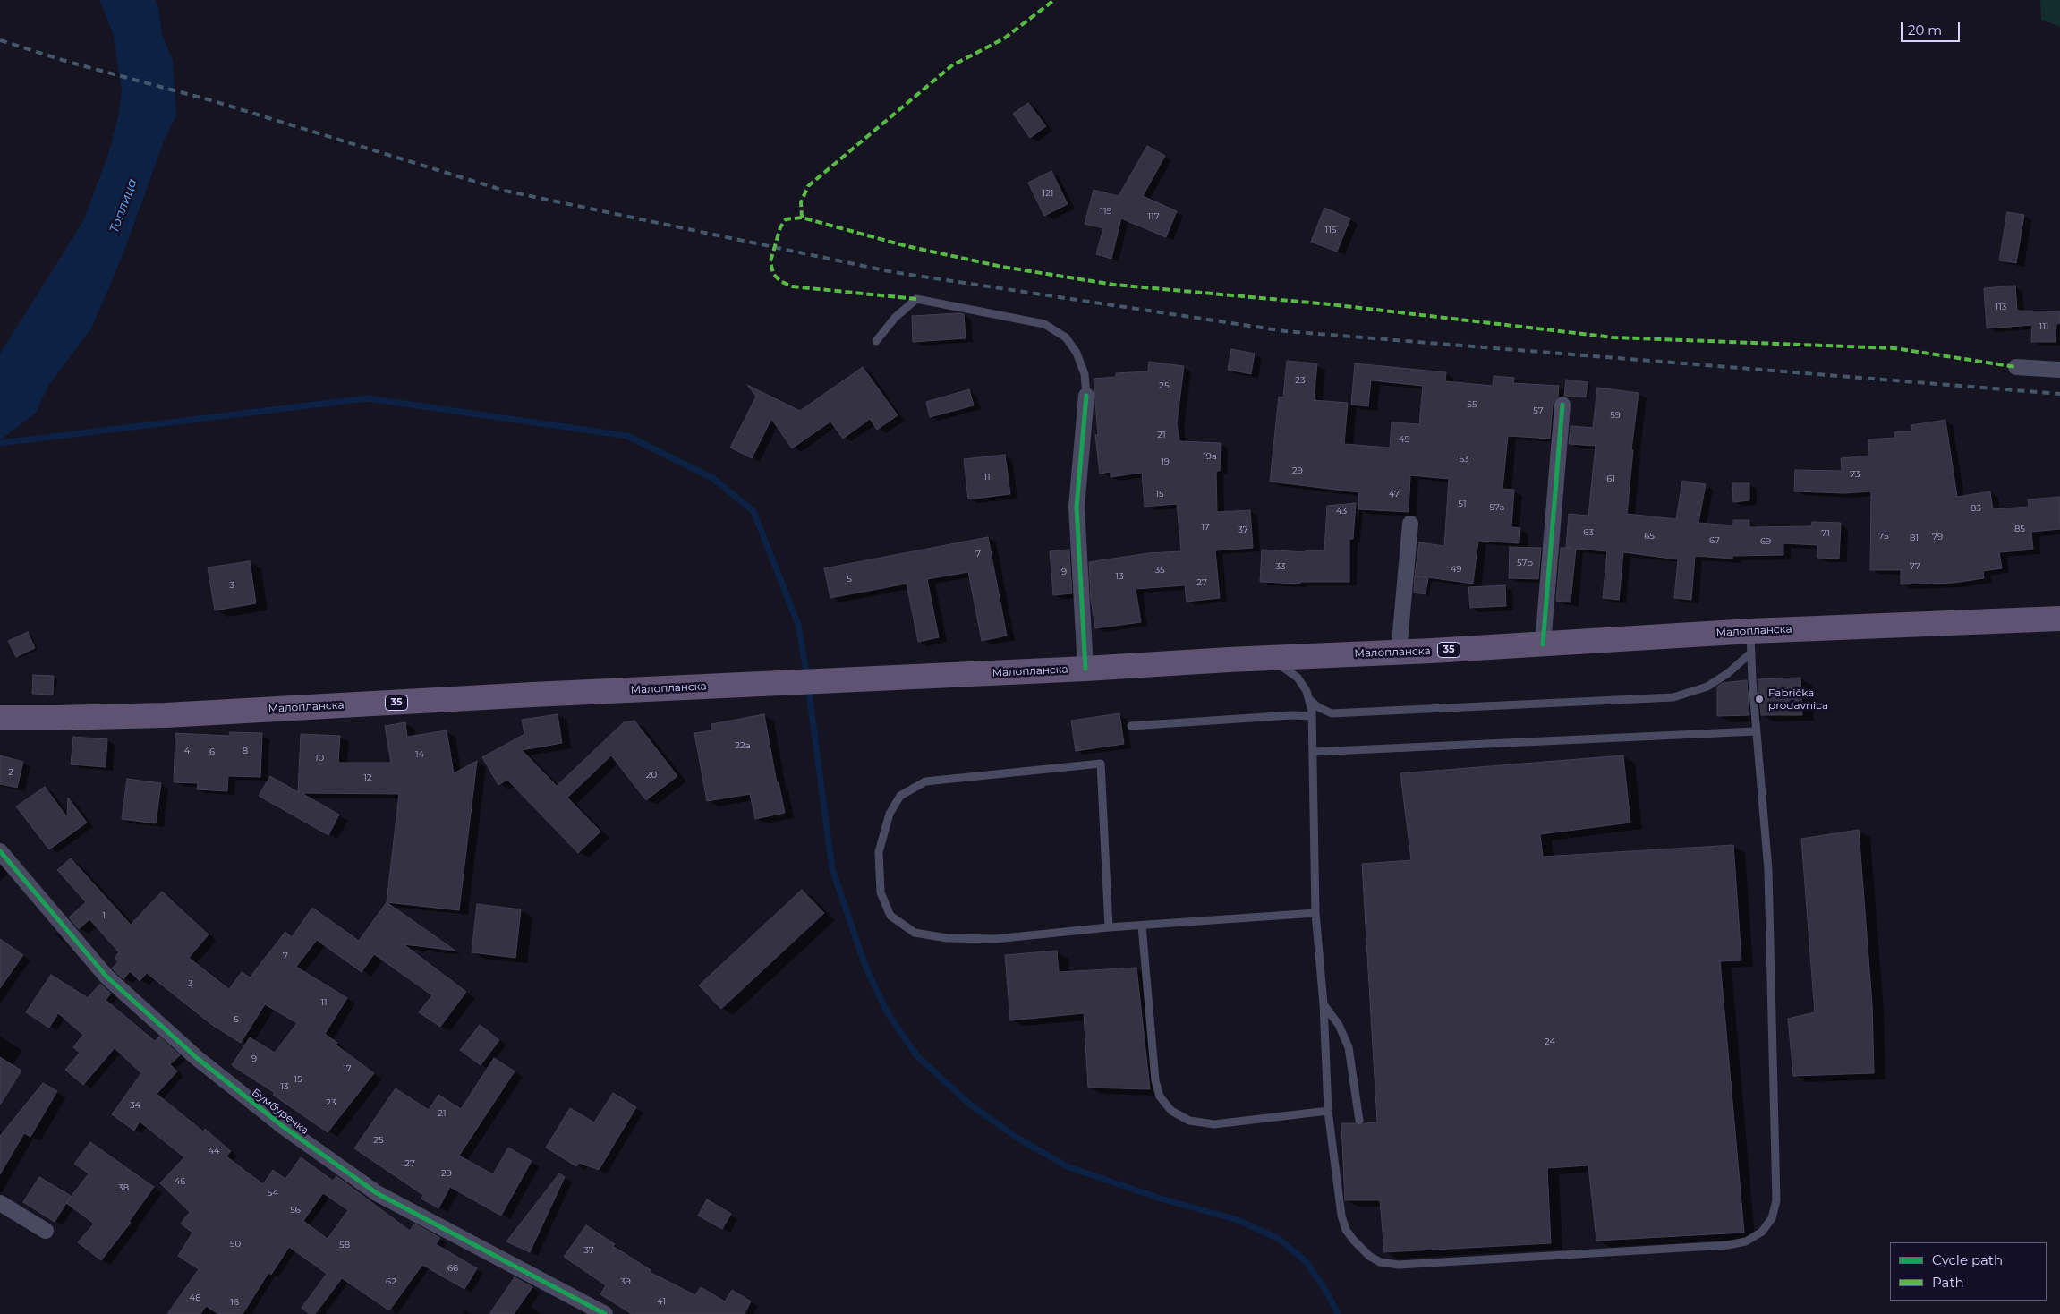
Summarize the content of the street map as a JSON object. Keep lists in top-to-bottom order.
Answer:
{
  "streets": {
    "main road": ["Малопланска", "35"],
    "street": ["Бумбуречка"]
  },
  "water": ["Топлица"],
  "places": ["Fabrička prodavnica"],
  "house_numbers": [
    "121",
    "119",
    "117",
    "115",
    "113",
    "111",
    "23",
    "25",
    "55",
    "57",
    "59",
    "21",
    "45",
    "19a",
    "53",
    "19",
    "29",
    "73",
    "11",
    "61",
    "15",
    "47",
    "51",
    "57a",
    "83",
    "43",
    "17",
    "85",
    "37",
    "63",
    "71",
    "65",
    "75",
    "79",
    "81",
    "67",
    "69",
    "7",
    "57b",
    "33",
    "77",
    "49",
    "35",
    "9",
    "13",
    "5",
    "27",
    "3",
    "22a",
    "4",
    "8",
    "6",
    "14",
    "10",
    "2",
    "20",
    "12",
    "1",
    "7",
    "3",
    "11",
    "5",
    "24",
    "9",
    "17",
    "15",
    "13",
    "23",
    "34",
    "21",
    "25",
    "44",
    "27",
    "29",
    "46",
    "38",
    "54",
    "56",
    "50",
    "58",
    "37",
    "66",
    "62",
    "39",
    "48",
    "41",
    "16"
  ],
  "legend": ["Cycle path", "Path"],
  "scale_bar": "20 m"
}
